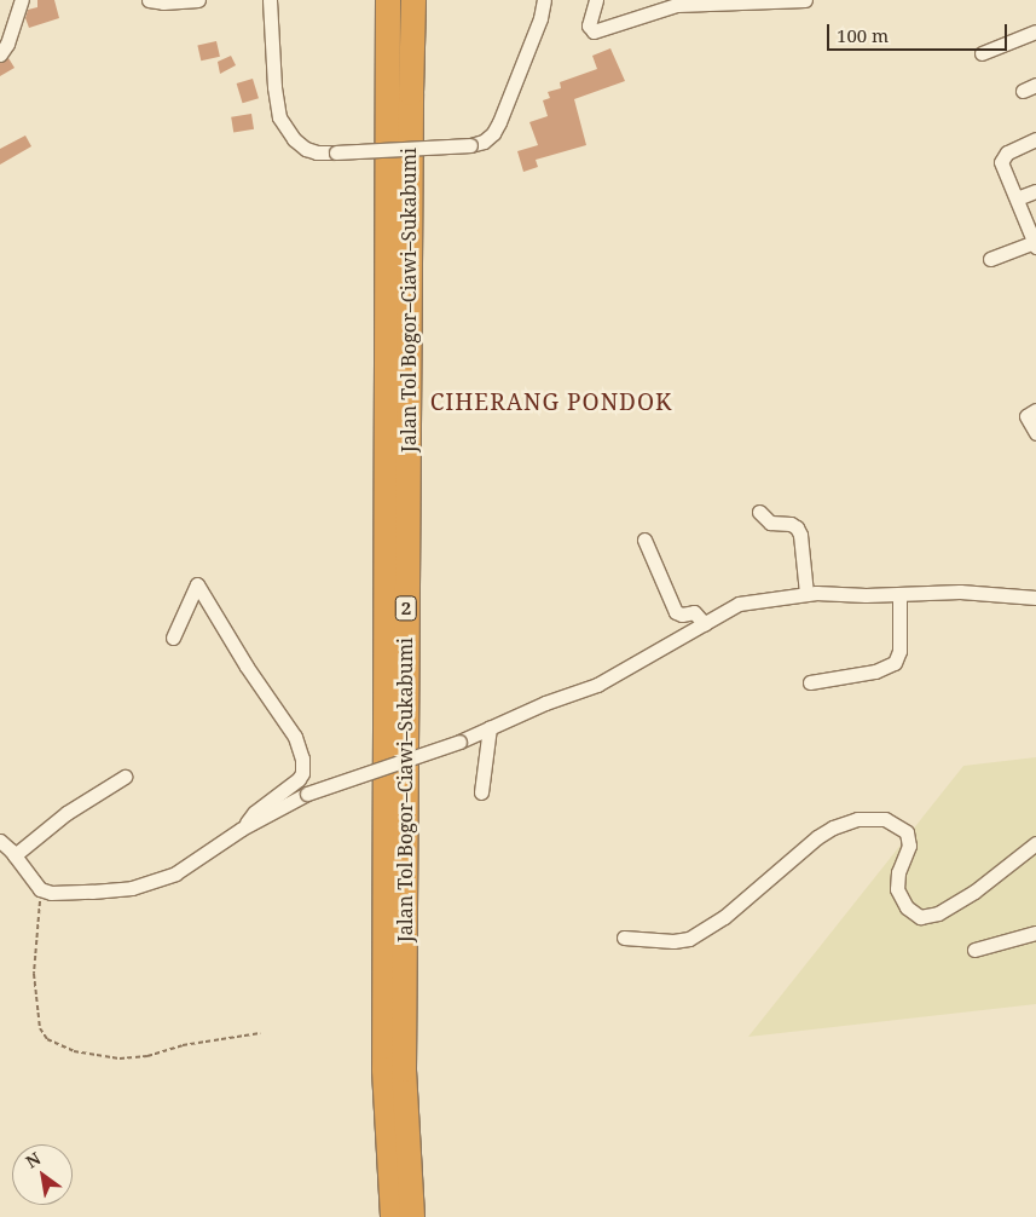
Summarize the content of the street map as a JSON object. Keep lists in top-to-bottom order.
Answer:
{
  "streets": {
    "highway": ["Jalan Tol Bogor–Ciawi–Sukabumi", "2"]
  },
  "districts": ["CIHERANG PONDOK"],
  "scale_bar": "100 m",
  "north": "top left"
}
